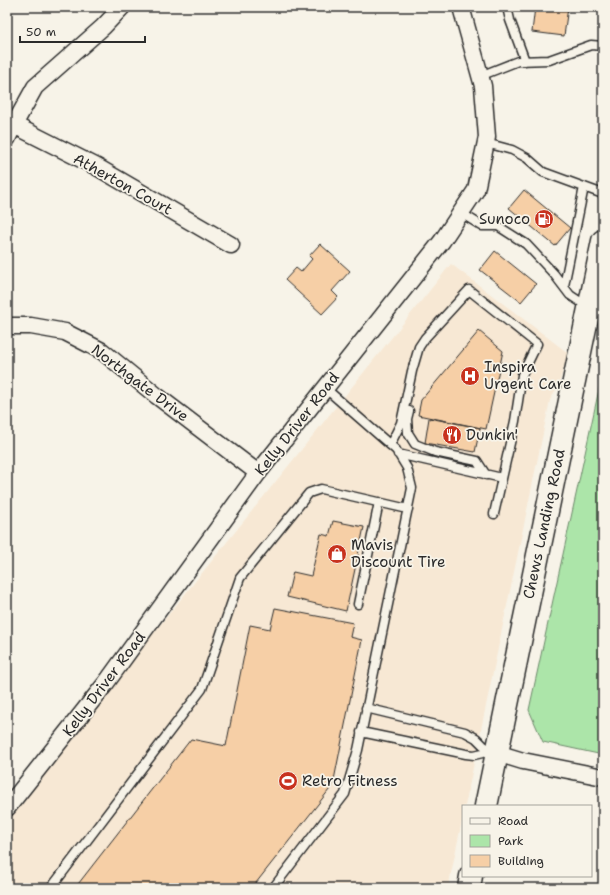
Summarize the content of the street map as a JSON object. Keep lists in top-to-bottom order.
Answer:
{
  "streets": {
    "main road": ["Chews Landing Road"],
    "street": ["Atherton Court", "Northgate Drive", "Kelly Driver Road"]
  },
  "crossings": [
    ["Northgate Drive", "Kelly Driver Road"]
  ],
  "places": {
    "fuel station": ["Sunoco"],
    "hospital": ["Inspira Urgent Care"],
    "restaurant": ["Dunkin'"],
    "shop": ["Mavis Discount Tire"],
    "sports": ["Retro Fitness"]
  },
  "legend": ["Road", "Park", "Building"],
  "scale_bar": "50 m"
}
